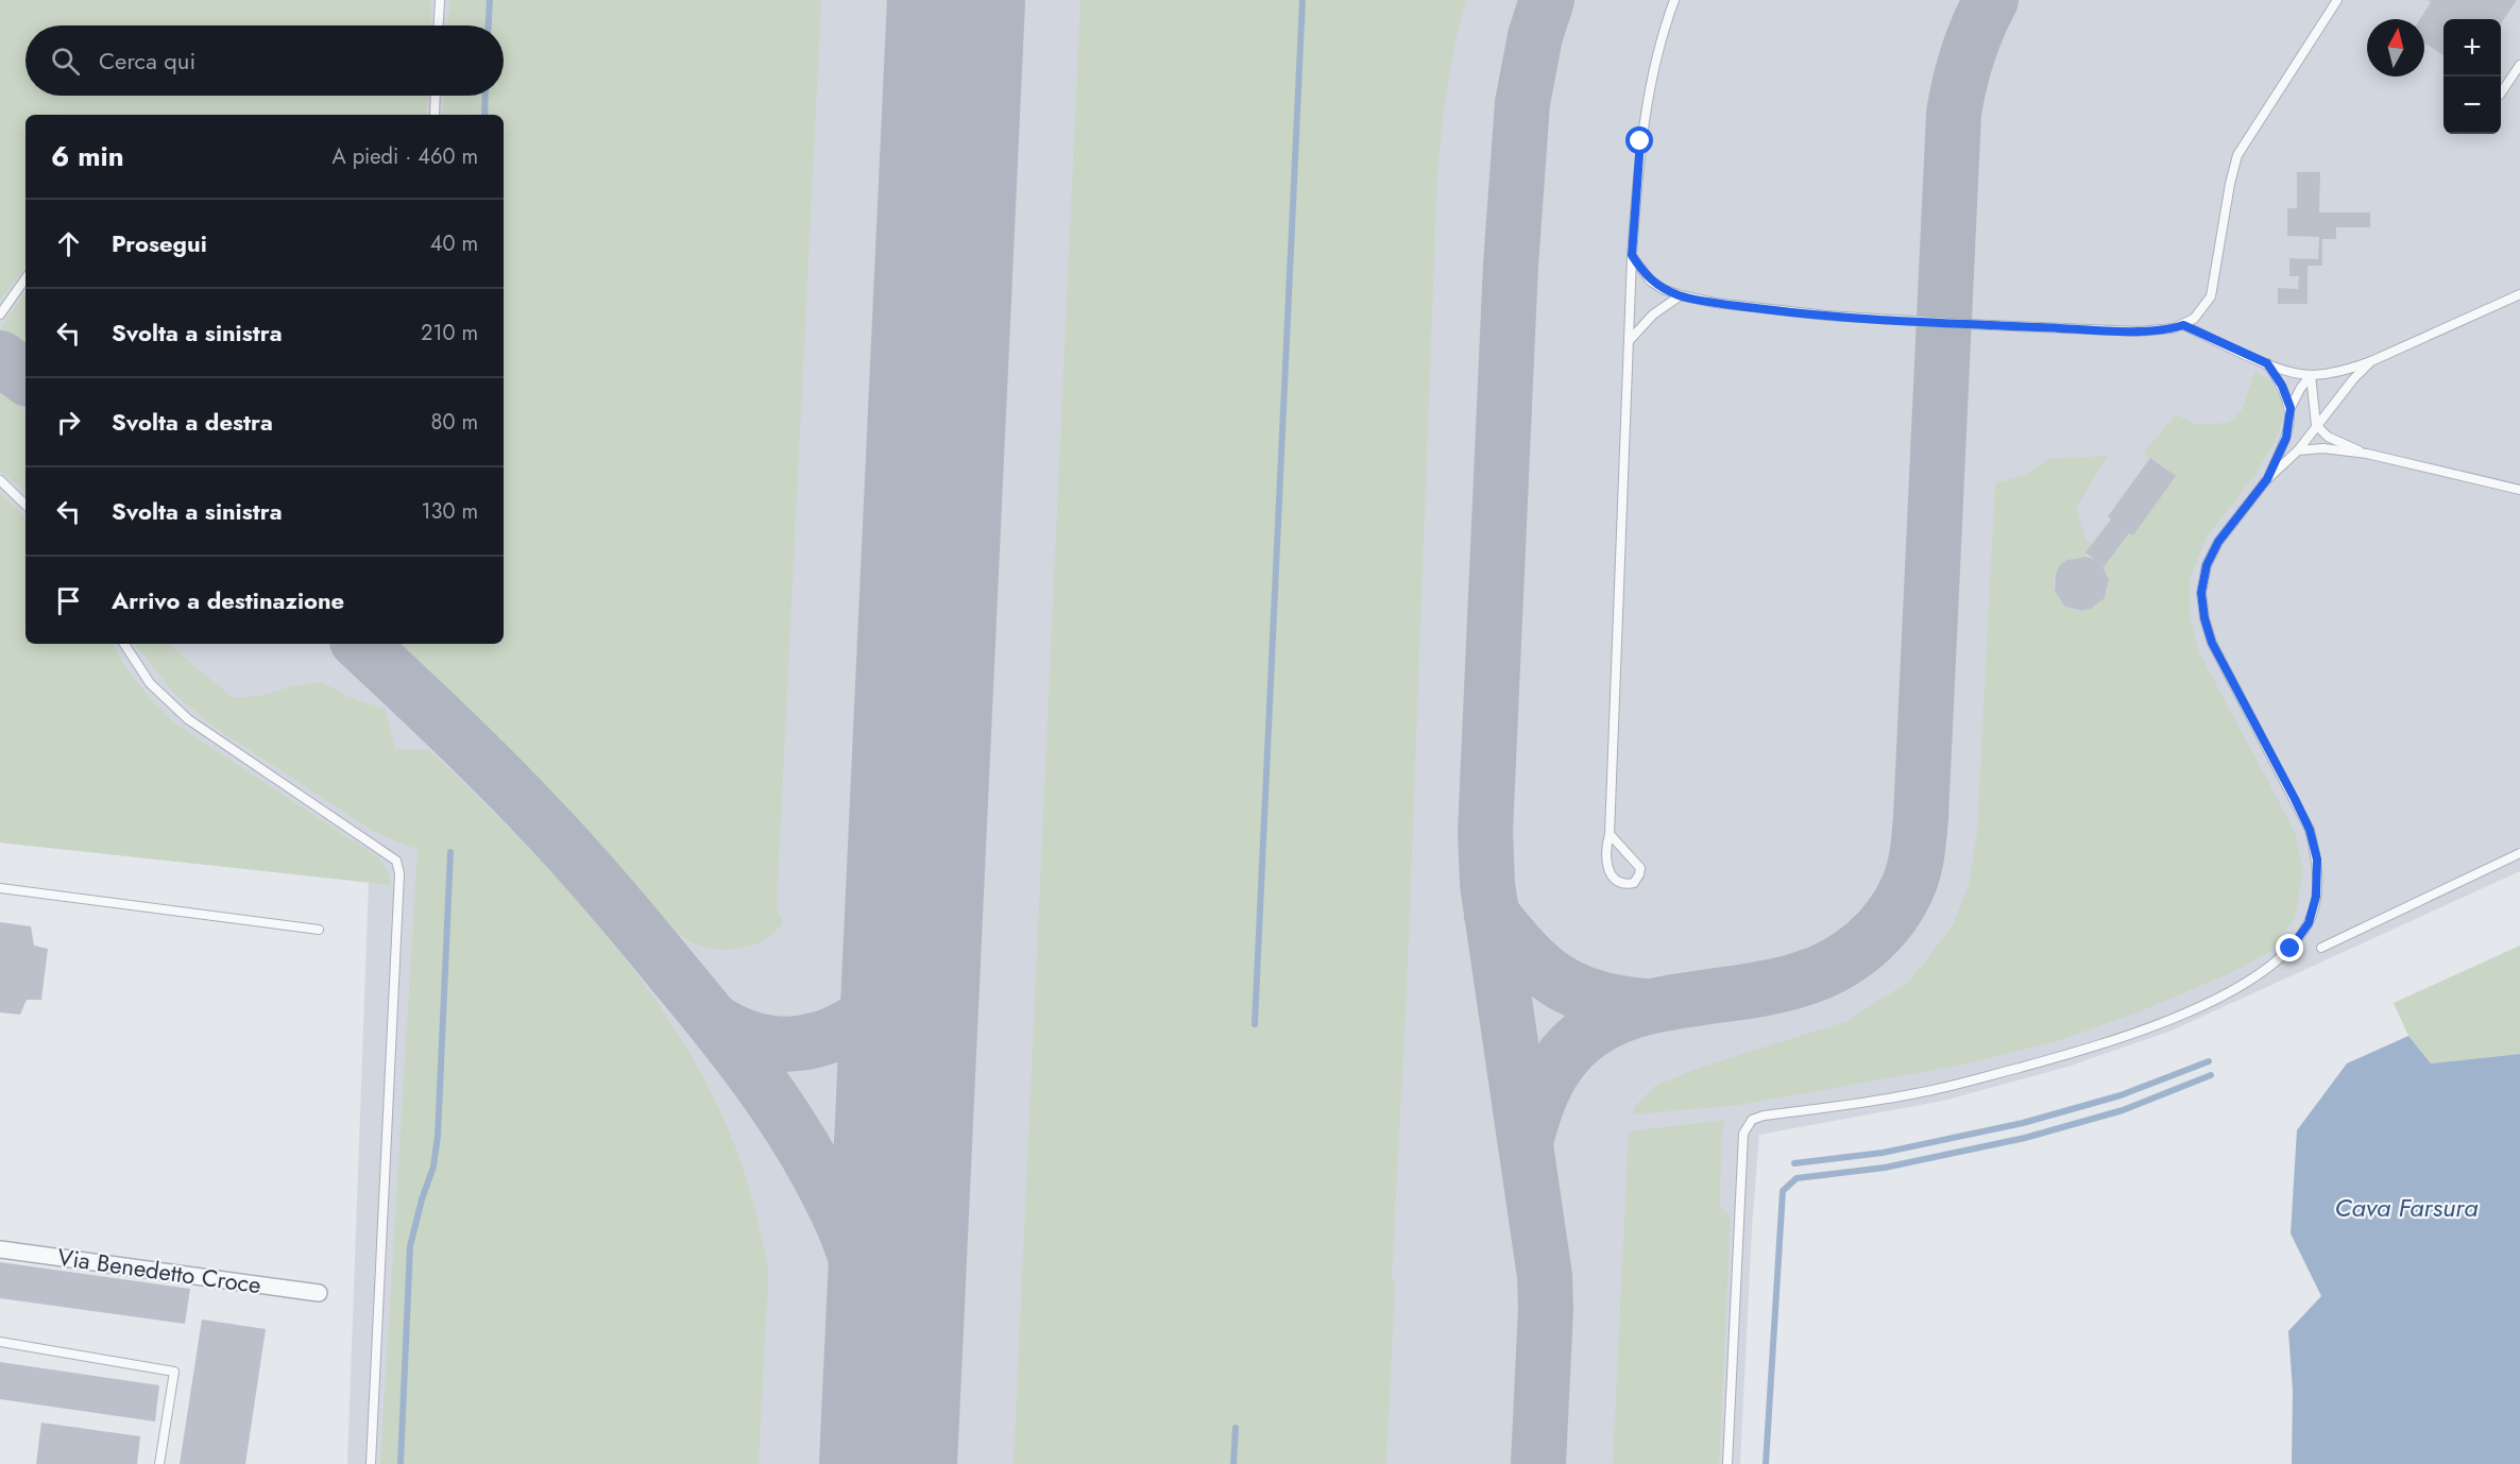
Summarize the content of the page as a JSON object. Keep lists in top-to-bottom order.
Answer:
{
  "streets": {
    "street": ["Via Benedetto Croce"]
  },
  "water": ["Cava Farsura"],
  "north": "top",
  "page": {
    "map_buttons": ["+", "−"],
    "search": "Cerca qui",
    "heading": ["6 min", "A piedi · 460 m"],
    "list": [
      ["Prosegui", "40 m"],
      ["Svolta a sinistra", "210 m"],
      ["Svolta a destra", "80 m"],
      ["Svolta a sinistra", "130 m"],
      "Arrivo a destinazione"
    ]
  }
}
